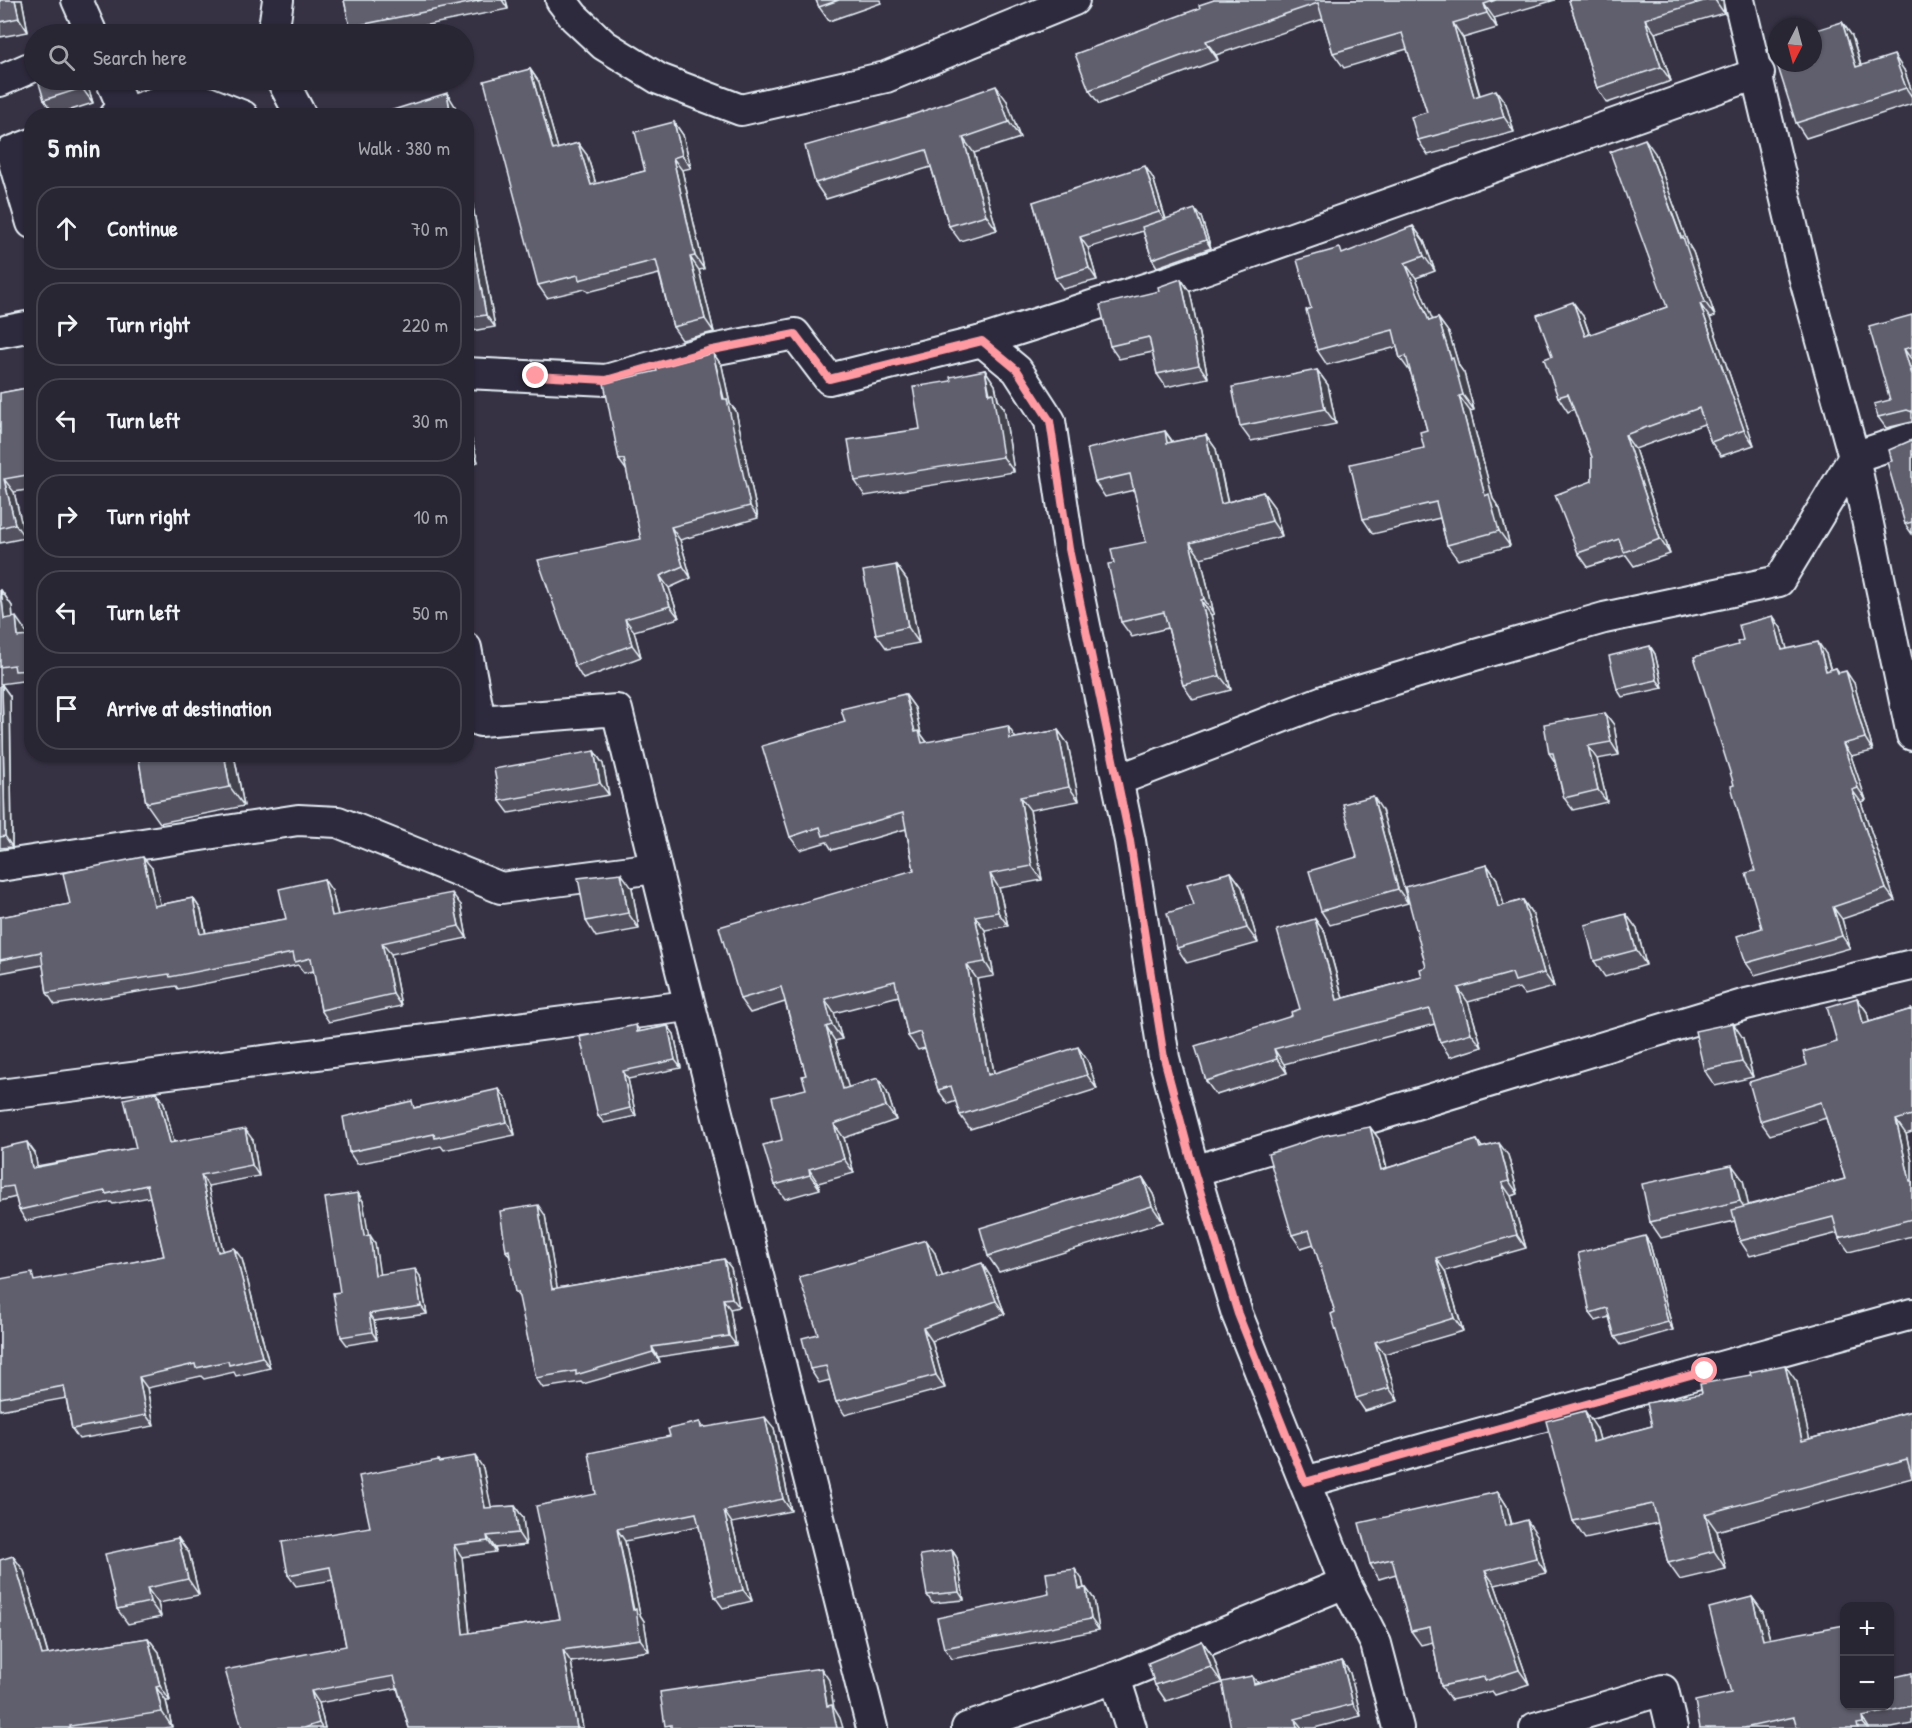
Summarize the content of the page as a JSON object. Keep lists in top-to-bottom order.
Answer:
{
  "north": "bottom",
  "page": {
    "search": "Search here",
    "heading": ["5 min", "Walk · 380 m"],
    "list": [
      ["Continue", "70 m"],
      ["Turn right", "220 m"],
      ["Turn left", "30 m"],
      ["Turn right", "10 m"],
      ["Turn left", "50 m"],
      "Arrive at destination"
    ],
    "map_buttons": ["+", "−"]
  }
}
